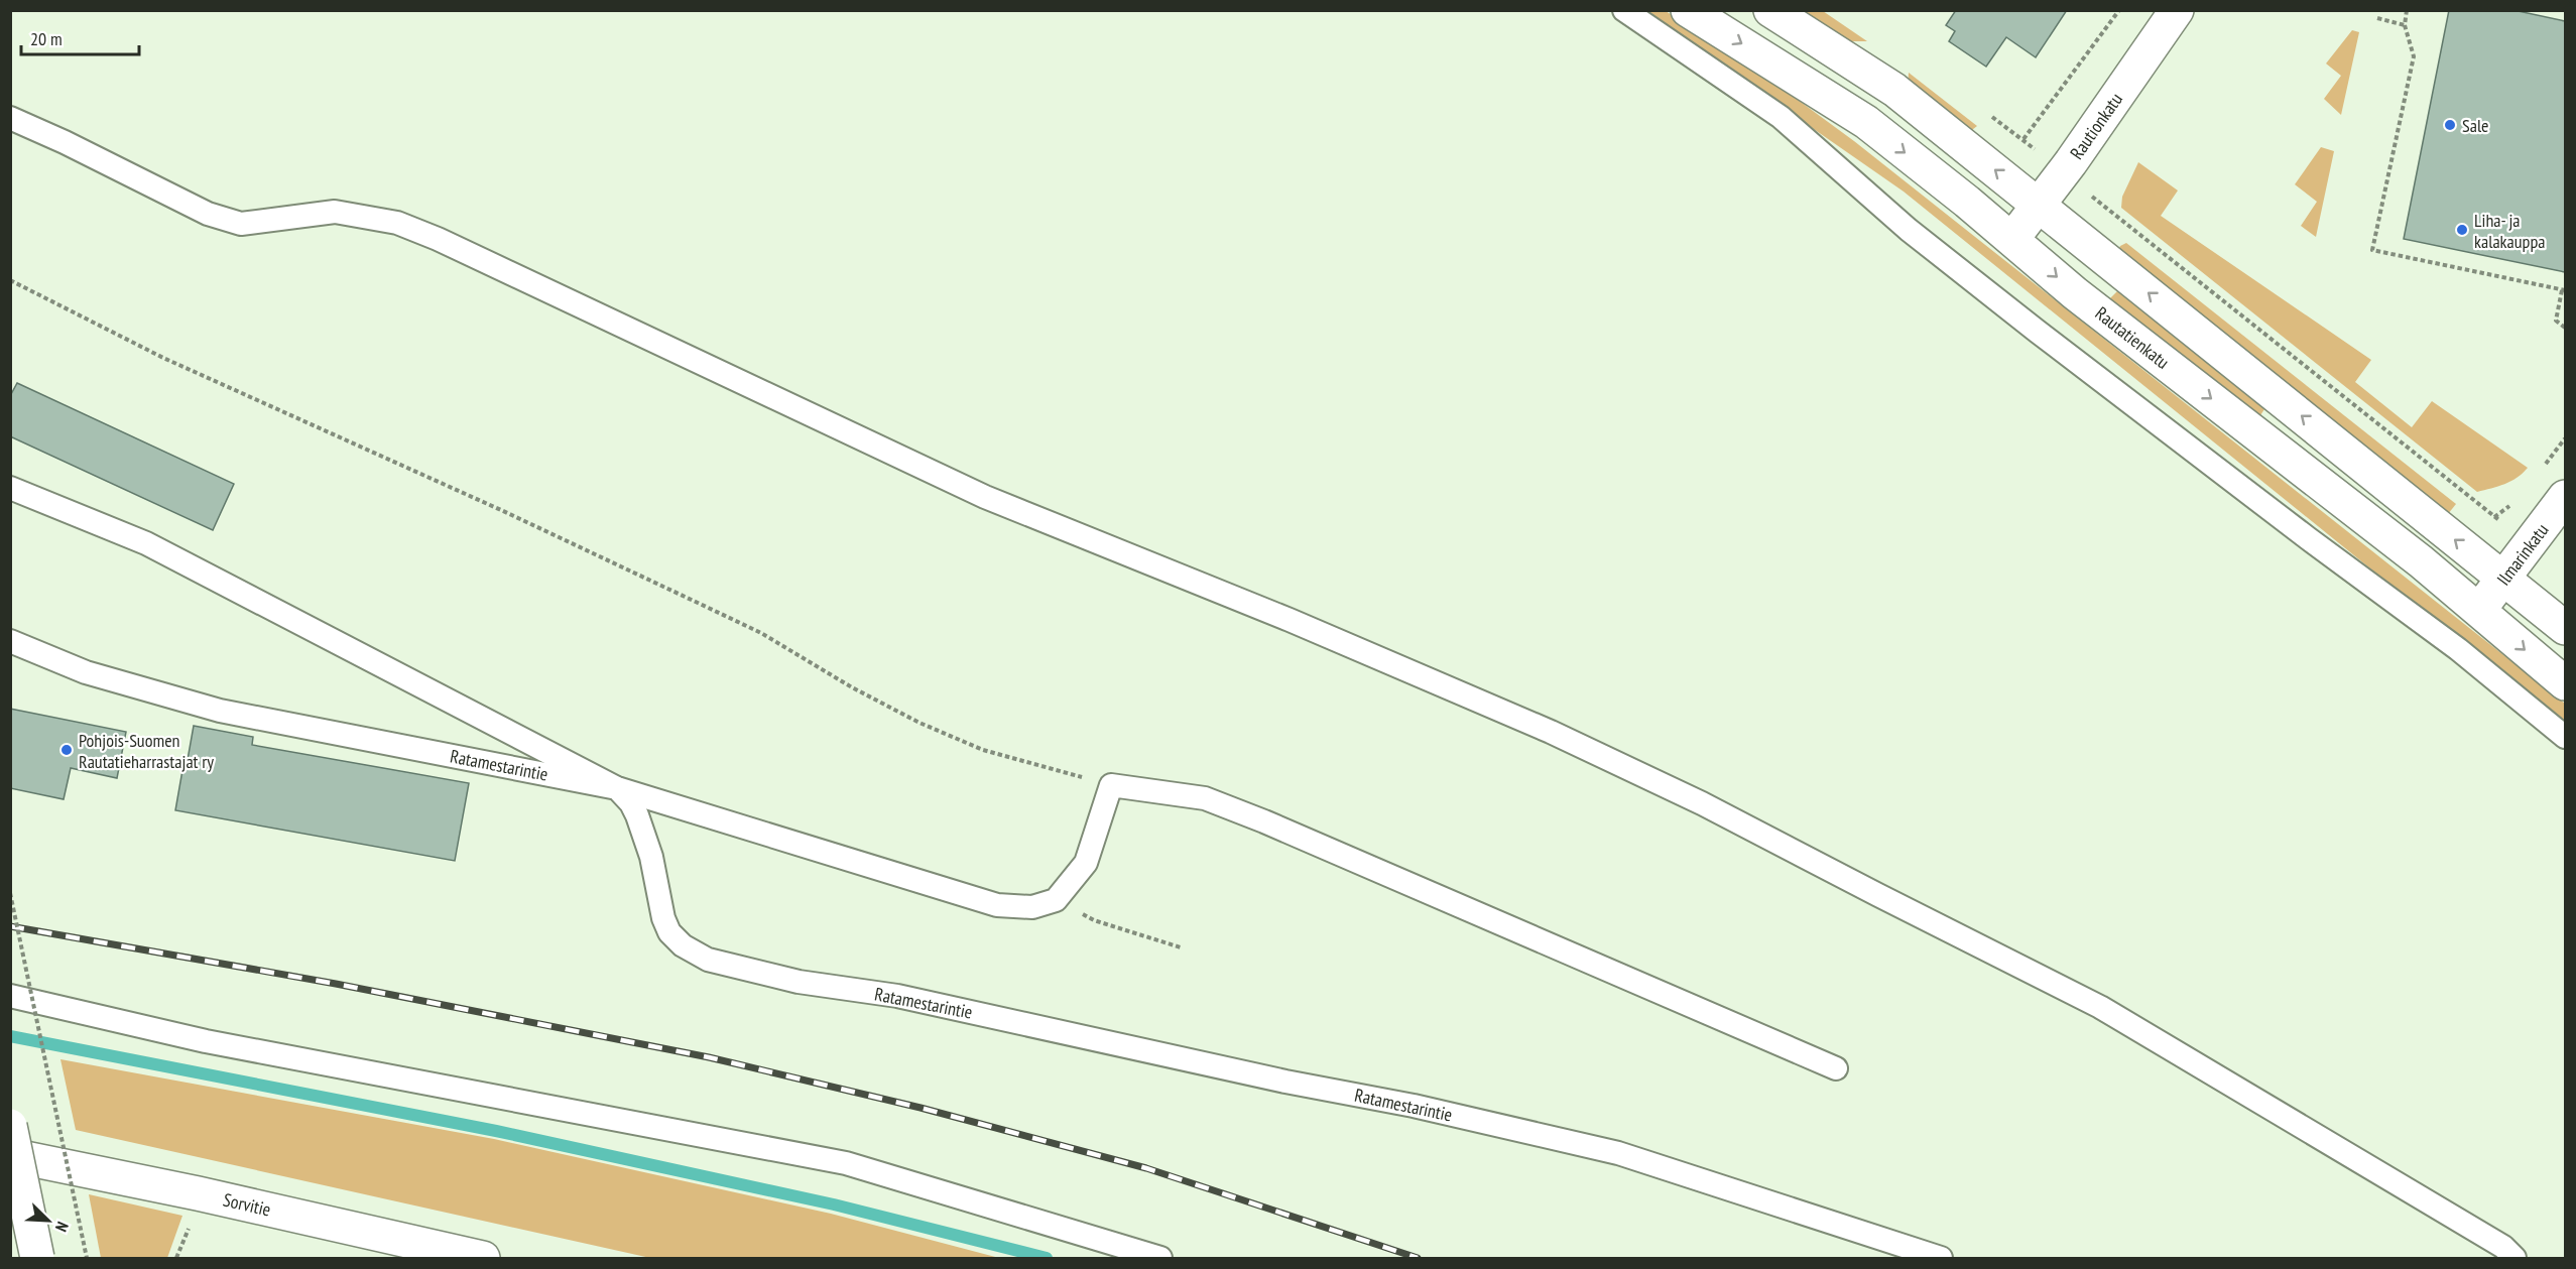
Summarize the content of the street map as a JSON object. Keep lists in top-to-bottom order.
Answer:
{
  "streets": {
    "main road": [
      "Rautionkatu",
      "Rautatienkatu",
      "Ilmarinkatu",
      "Sorvitie"
    ],
    "lane": ["Ratamestarintie"]
  },
  "crossings": [
    ["Rautionkatu", "Rautatienkatu"],
    ["Rautatienkatu", "Ilmarinkatu"]
  ],
  "places": ["Sale", "Liha- ja kalakauppa", "Pohjois-Suomen Rautatieharrastajat ry"],
  "scale_bar": "20 m",
  "north": "bottom right"
}
